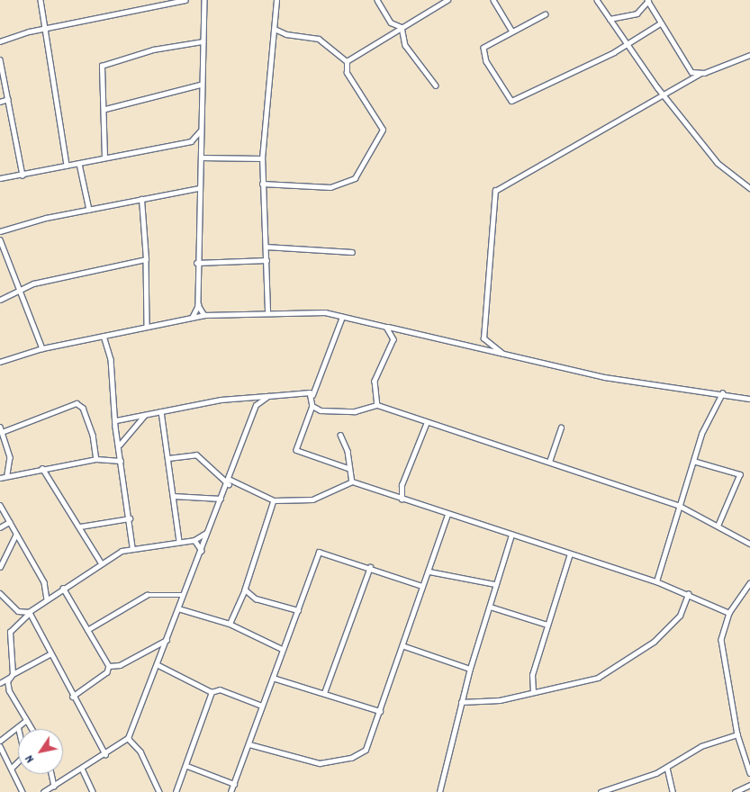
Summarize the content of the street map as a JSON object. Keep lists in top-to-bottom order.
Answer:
{
  "north": "bottom left"
}
